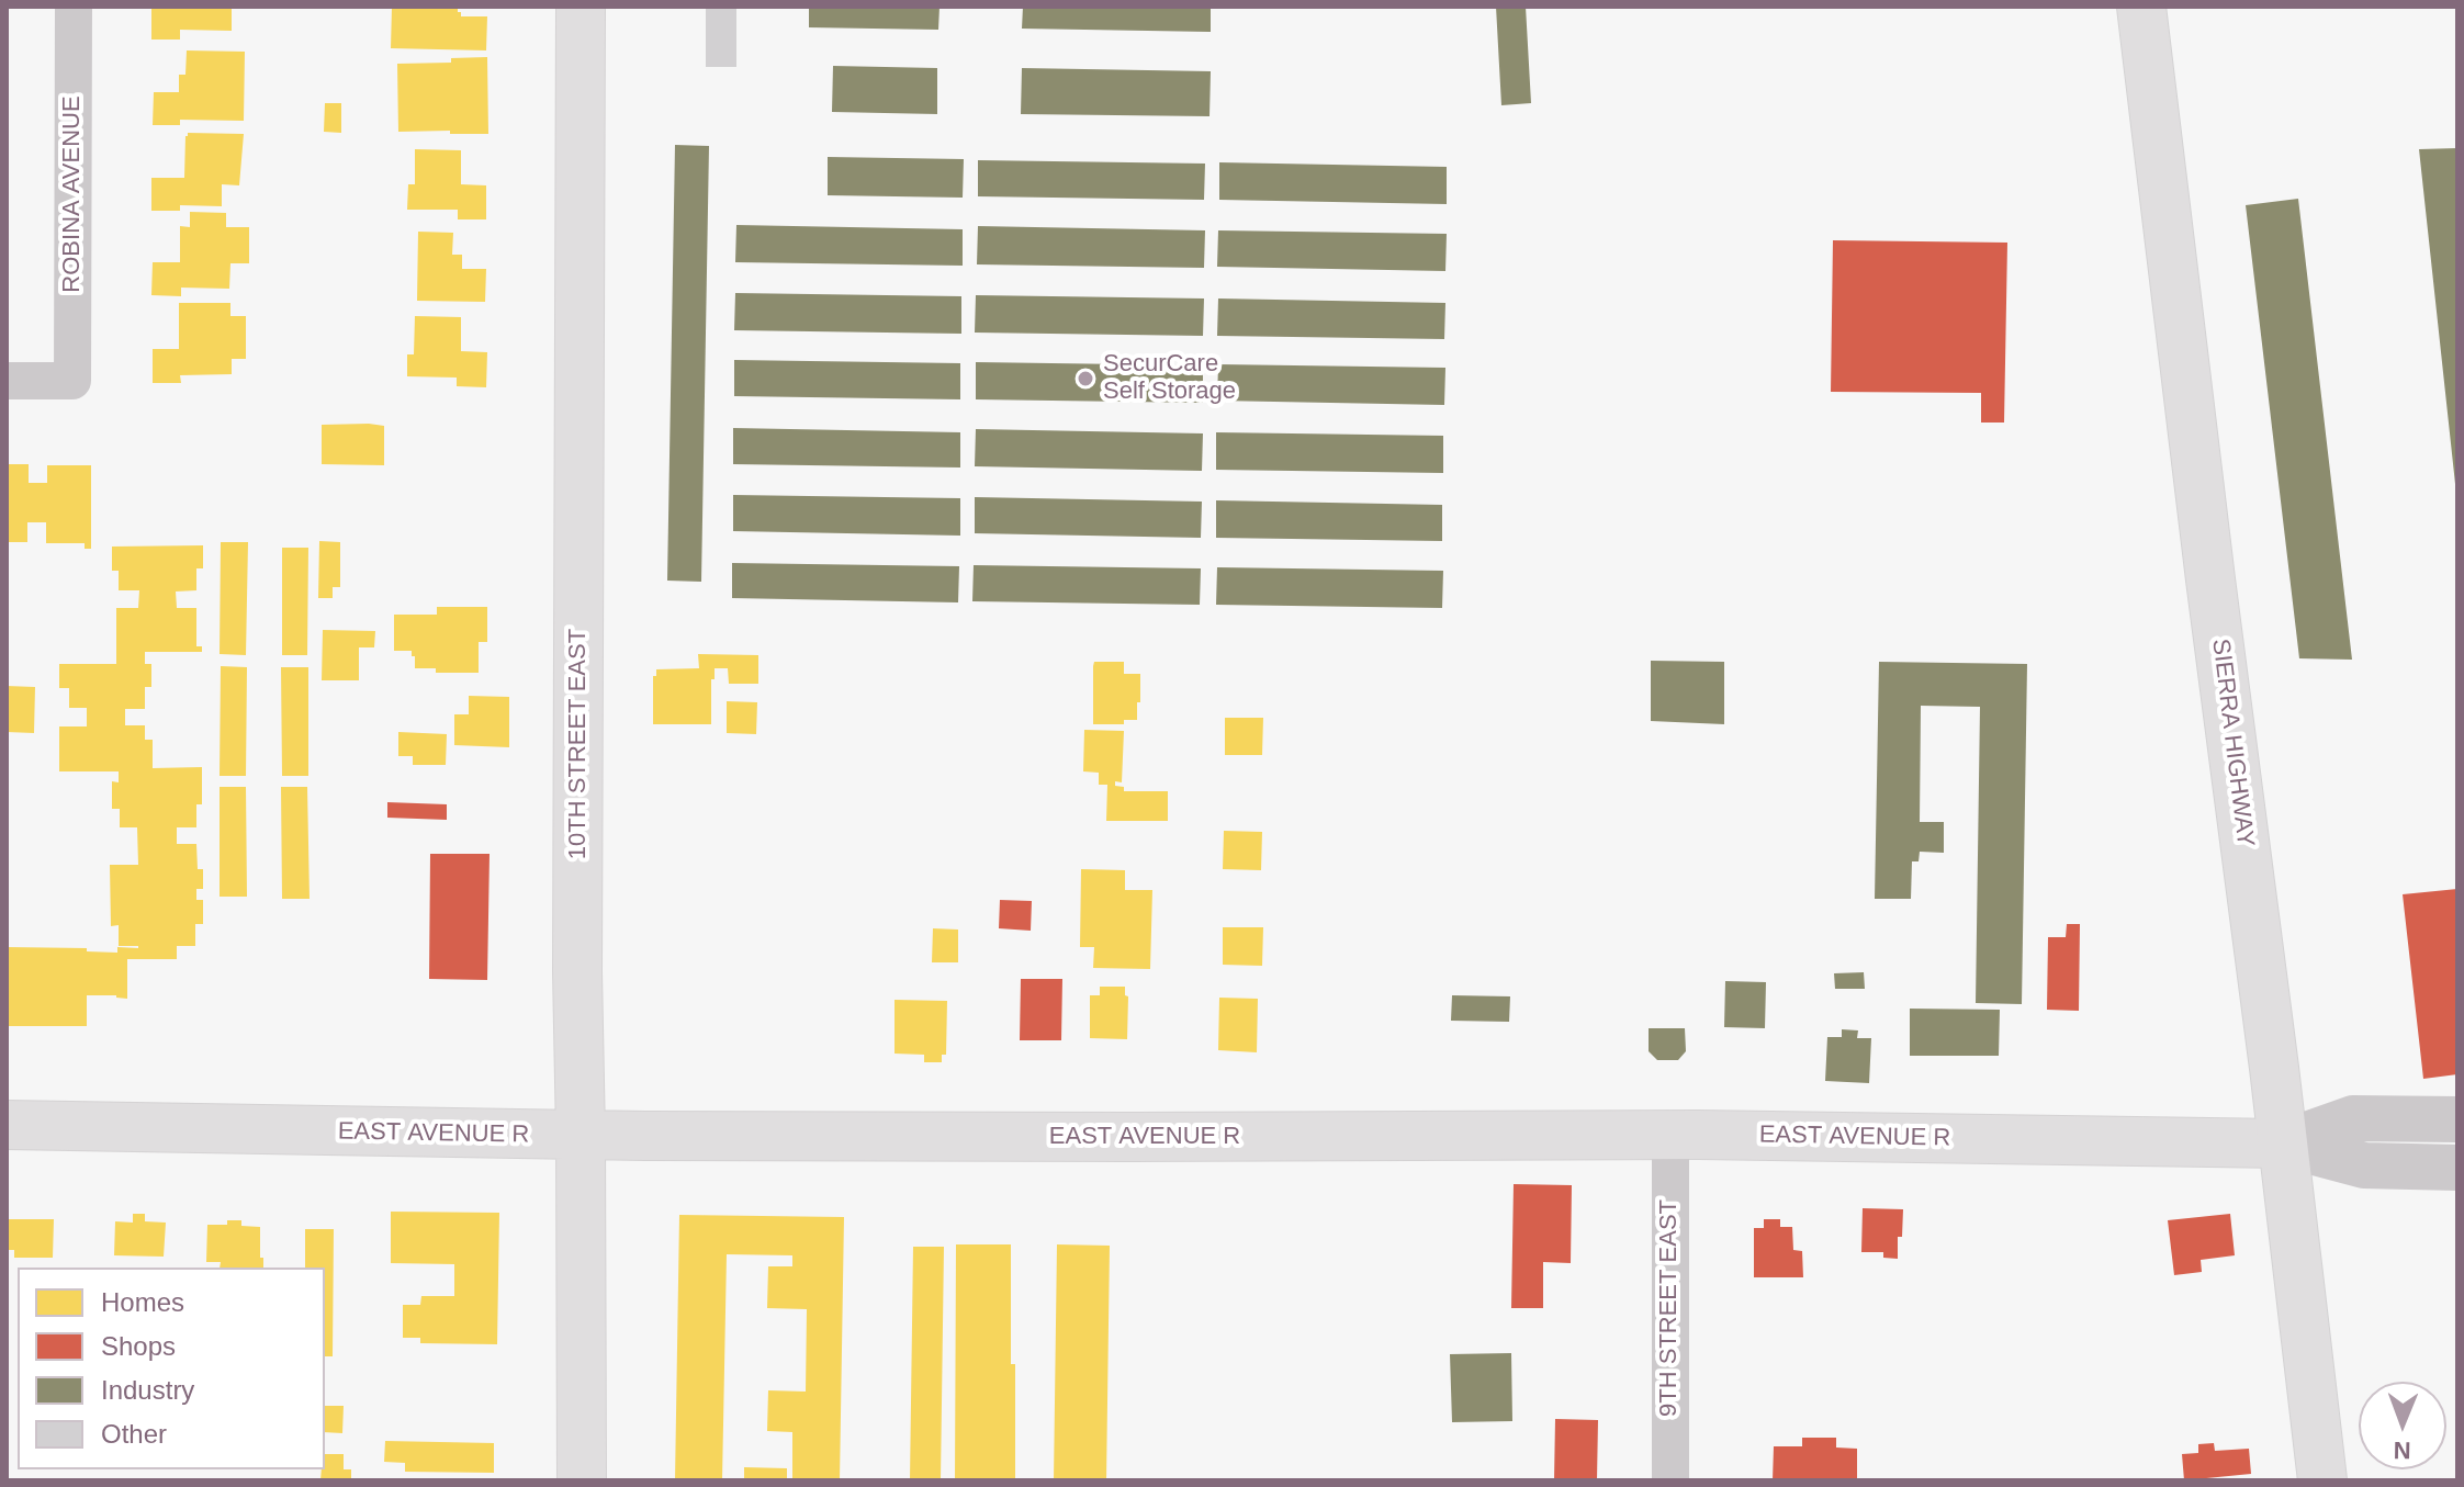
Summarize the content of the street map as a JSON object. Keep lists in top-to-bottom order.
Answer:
{
  "streets": {
    "main road": ["SIERRA HIGHWAY", "10TH STREET EAST", "EAST AVENUE R"],
    "street": ["ROBINA AVENUE", "9TH STREET EAST"]
  },
  "crossings": [
    ["SIERRA HIGHWAY", "EAST AVENUE R"],
    ["10TH STREET EAST", "EAST AVENUE R"],
    ["EAST AVENUE R", "9TH STREET EAST"]
  ],
  "places": ["SecurCare Self Storage"],
  "legend": [
    "Homes",
    "Shops",
    "Industry",
    "Other"
  ],
  "north": "bottom"
}
